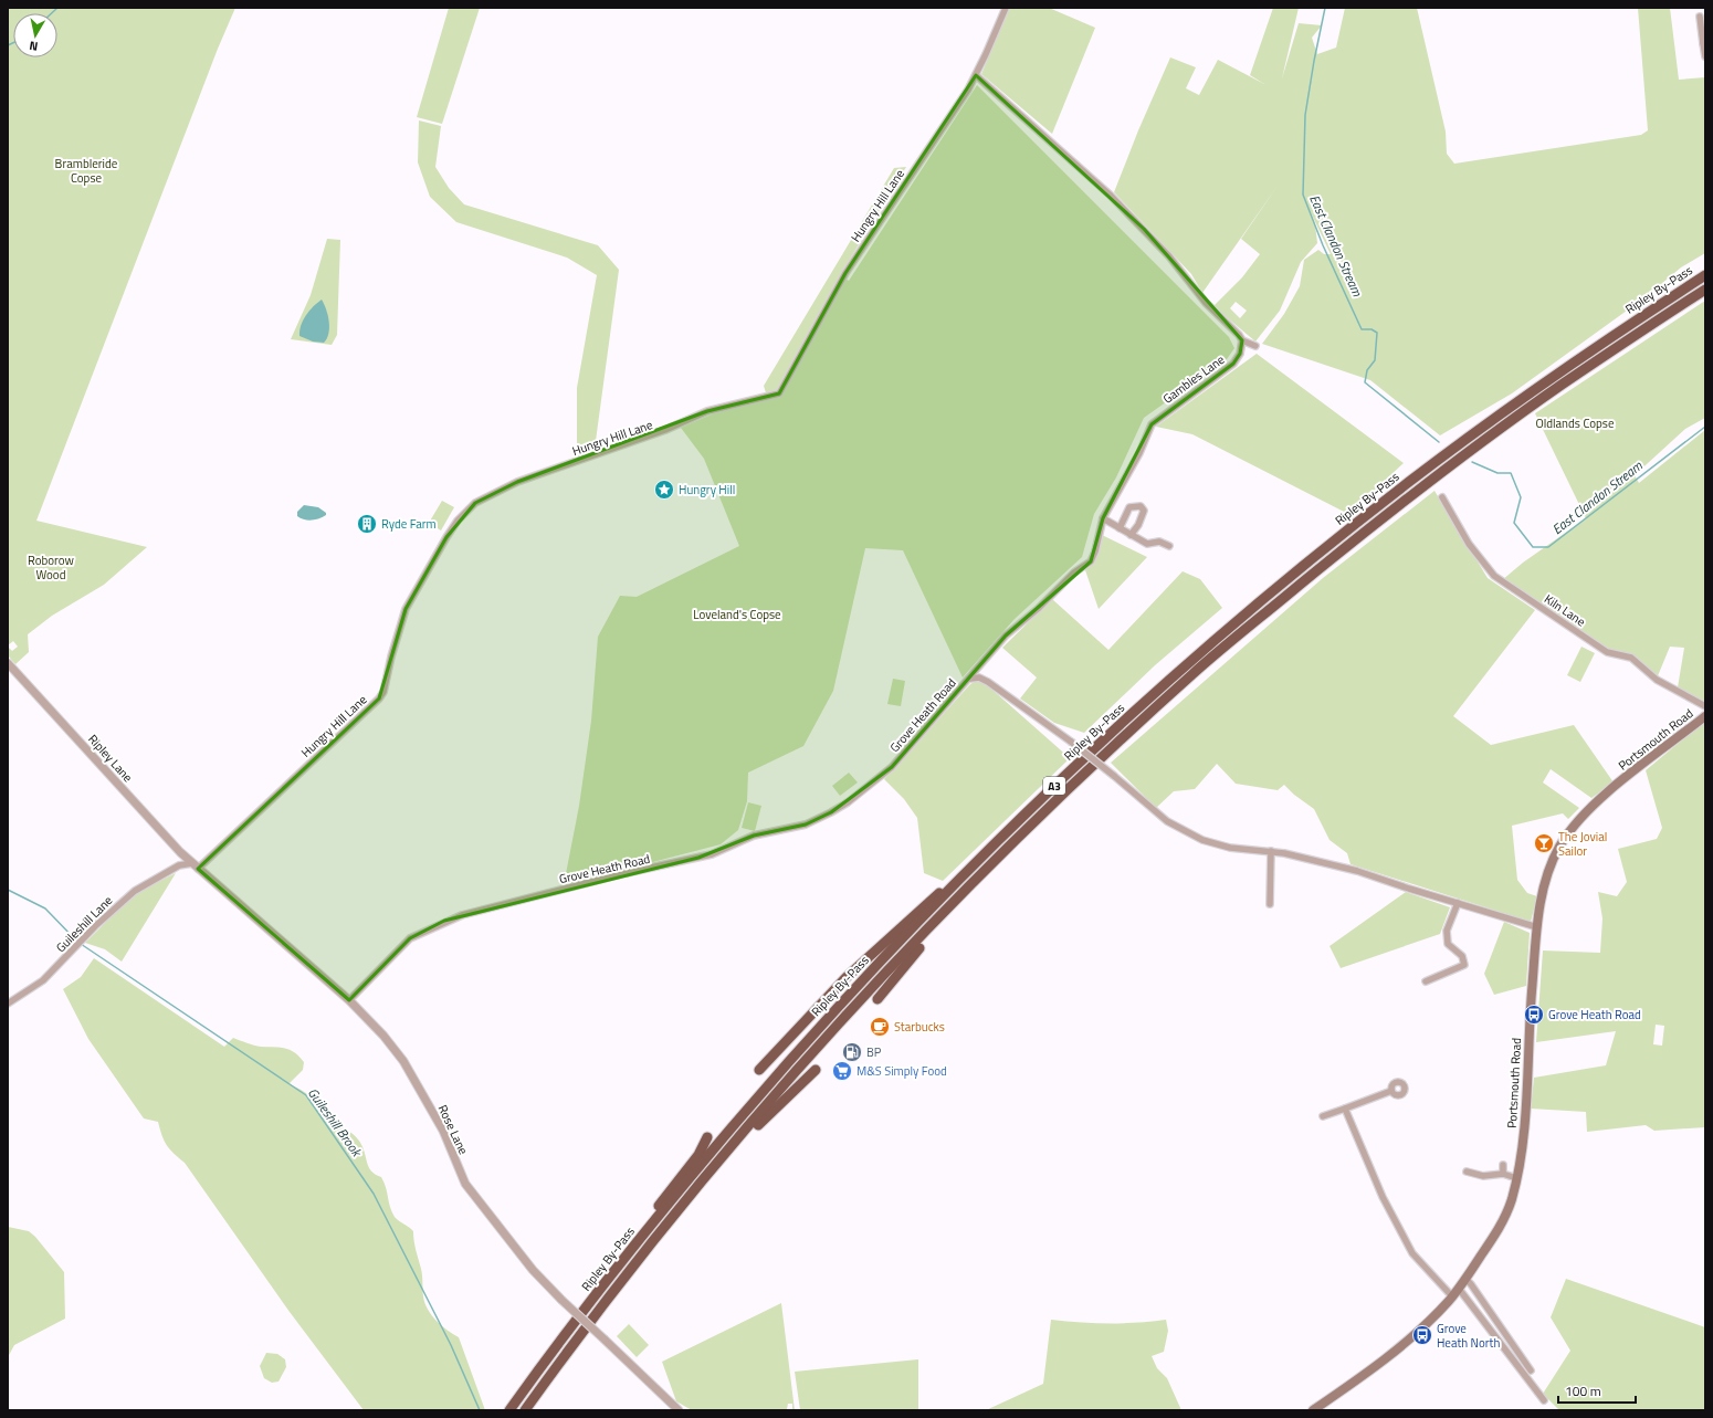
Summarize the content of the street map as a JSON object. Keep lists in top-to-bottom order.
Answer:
{
  "streets": {
    "highway": ["Ripley By-Pass", "A3"],
    "main road": ["Portsmouth Road"],
    "street": [
      "Hungry Hill Lane",
      "Gambles Lane",
      "Kiln Lane",
      "Grove Heath Road",
      "Ripley Lane",
      "Guileshill Lane",
      "Rose Lane"
    ]
  },
  "crossings": [
    ["Hungry Hill Lane", "Ripley Lane"],
    ["Hungry Hill Lane", "Guileshill Lane"],
    ["Hungry Hill Lane", "Rose Lane"],
    ["Gambles Lane", "Grove Heath Road"],
    ["Grove Heath Road", "Portsmouth Road"],
    ["Grove Heath Road", "Rose Lane"],
    ["Ripley Lane", "Guileshill Lane"],
    ["Ripley Lane", "Rose Lane"],
    ["Guileshill Lane", "Rose Lane"]
  ],
  "water": ["East Clandon Stream", "Guileshill Brook"],
  "parks": [
    "Brambleride Copse",
    "Oldlands Copse",
    "Roborow Wood",
    "Loveland's Copse"
  ],
  "places": {
    "place": ["Hungry Hill"],
    "building": ["Ryde Farm"],
    "bar": ["The Jovial Sailor"],
    "bus stop": ["Grove Heath Road", "Grove Heath North"],
    "cafe": ["Starbucks"],
    "fuel station": ["BP"],
    "supermarket": ["M&S Simply Food"]
  },
  "scale_bar": "100 m",
  "north": "bottom"
}
